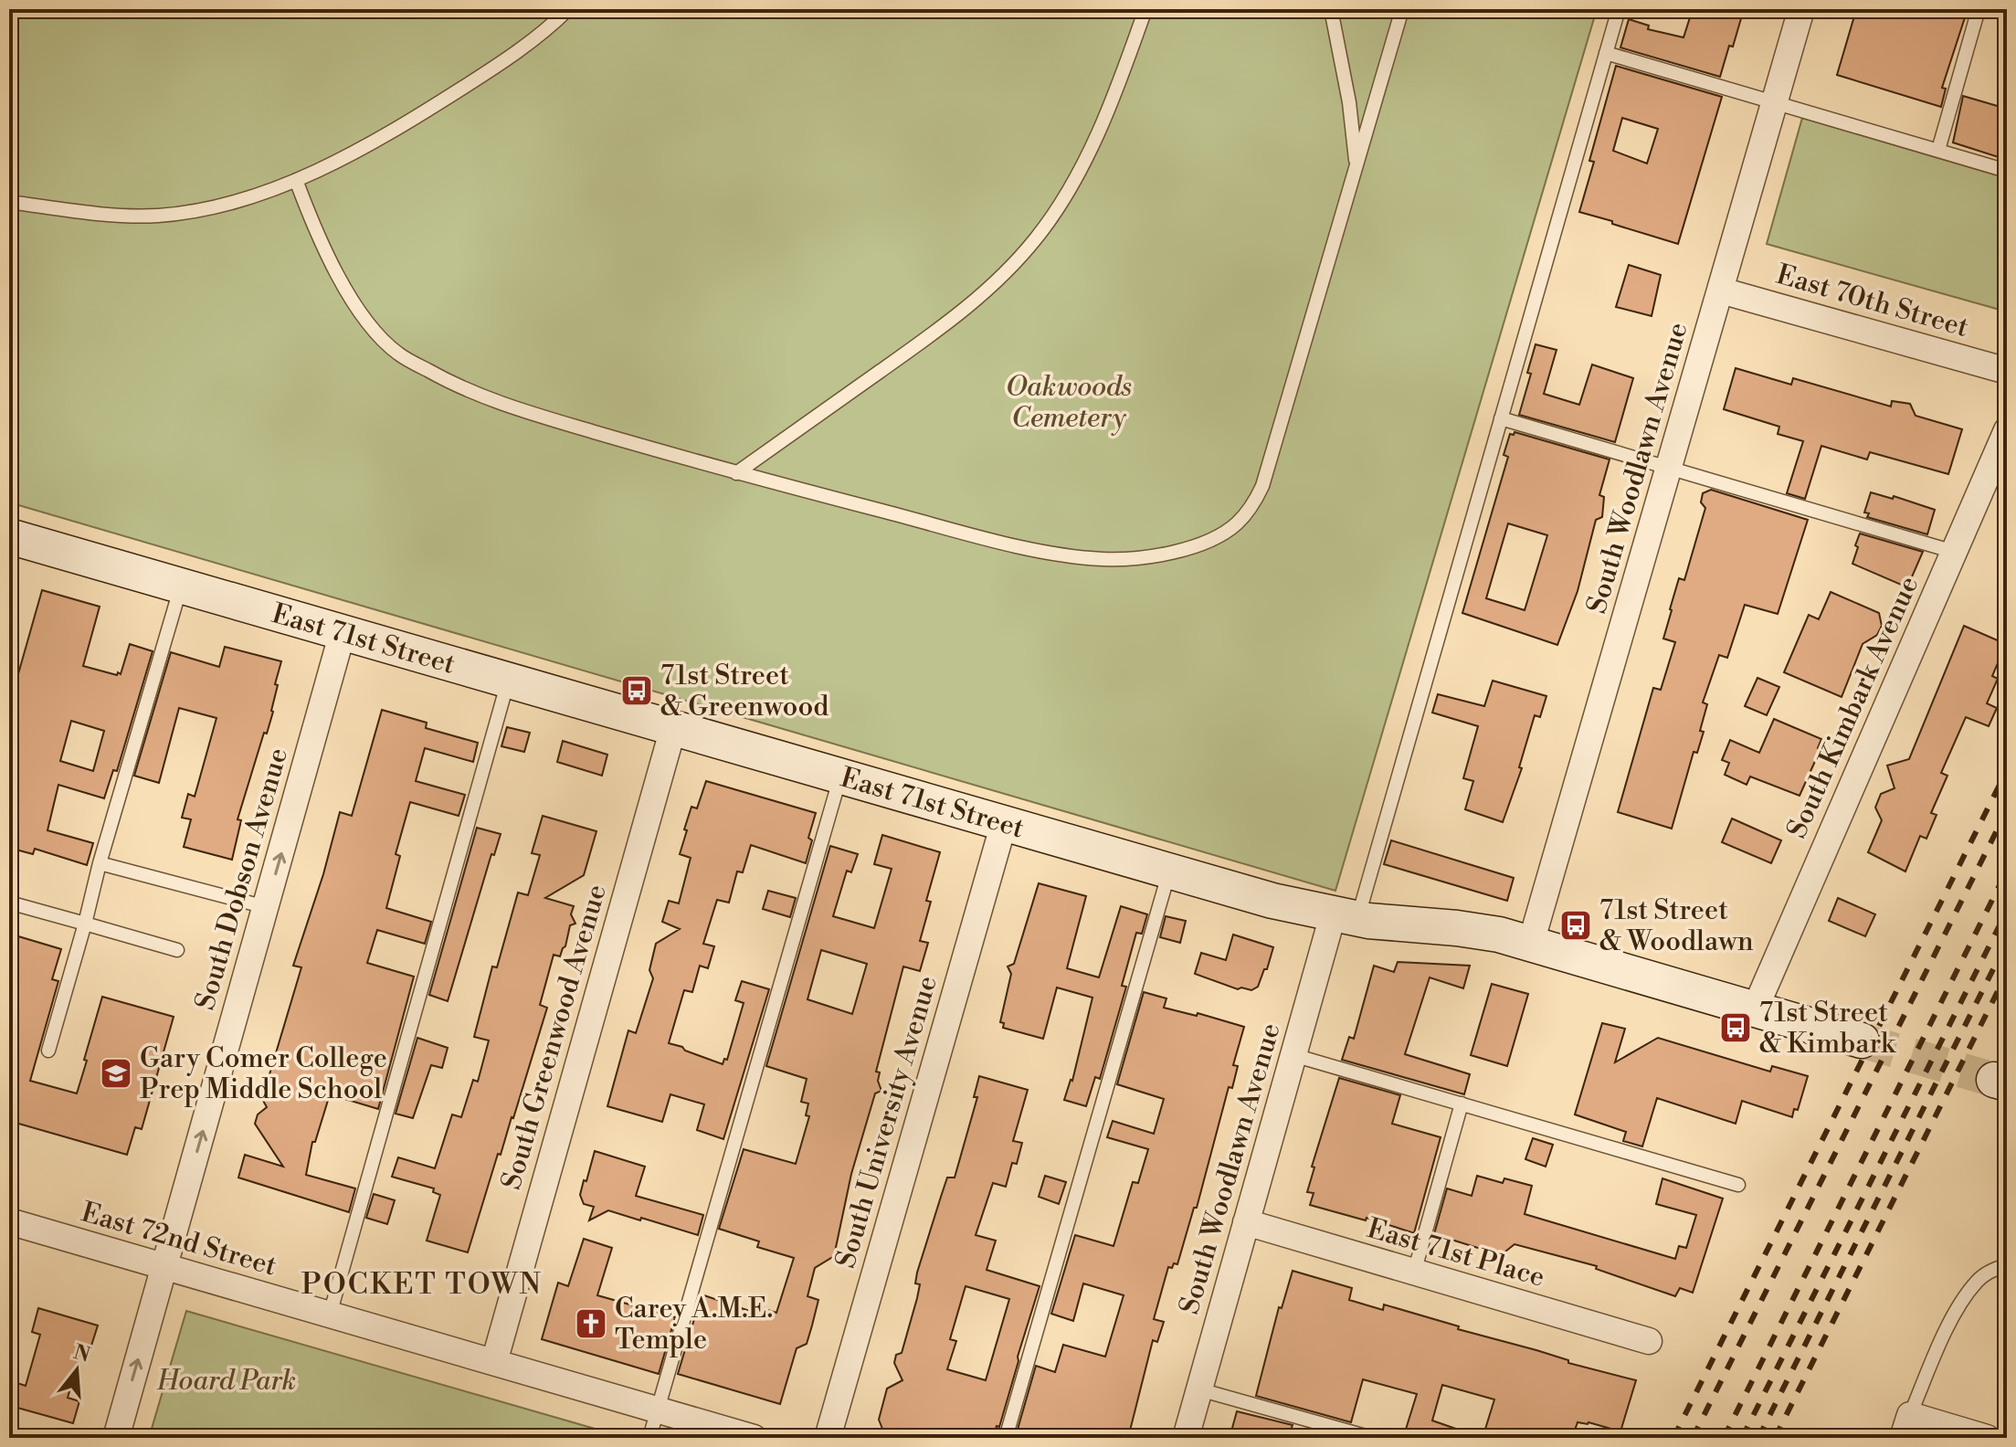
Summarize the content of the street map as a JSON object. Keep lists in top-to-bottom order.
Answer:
{
  "streets": {
    "main road": ["East 71st Street"],
    "street": [
      "East 70th Street",
      "South Woodlawn Avenue",
      "South Kimbark Avenue",
      "South Dobson Avenue",
      "South Greenwood Avenue",
      "South University Avenue",
      "East 72nd Street",
      "East 71st Place"
    ]
  },
  "crossings": [
    ["East 70th Street", "South Woodlawn Avenue"],
    ["South Woodlawn Avenue", "East 71st Street"],
    ["South Woodlawn Avenue", "East 71st Place"],
    ["East 71st Street", "South Kimbark Avenue"],
    ["East 71st Street", "South Dobson Avenue"],
    ["East 71st Street", "South Greenwood Avenue"],
    ["East 71st Street", "South University Avenue"],
    ["South Dobson Avenue", "East 72nd Street"],
    ["South Greenwood Avenue", "East 72nd Street"]
  ],
  "one_way": ["South Dobson Avenue"],
  "districts": ["POCKET TOWN"],
  "parks": ["Oakwoods Cemetery", "Hoard Park"],
  "places": {
    "bus stop": ["71st Street & Greenwood", "71st Street & Woodlawn", "71st Street & Kimbark"],
    "school or university": ["Gary Comer College Prep Middle School"],
    "church": ["Carey A.M.E. Temple"]
  },
  "north": "top"
}
